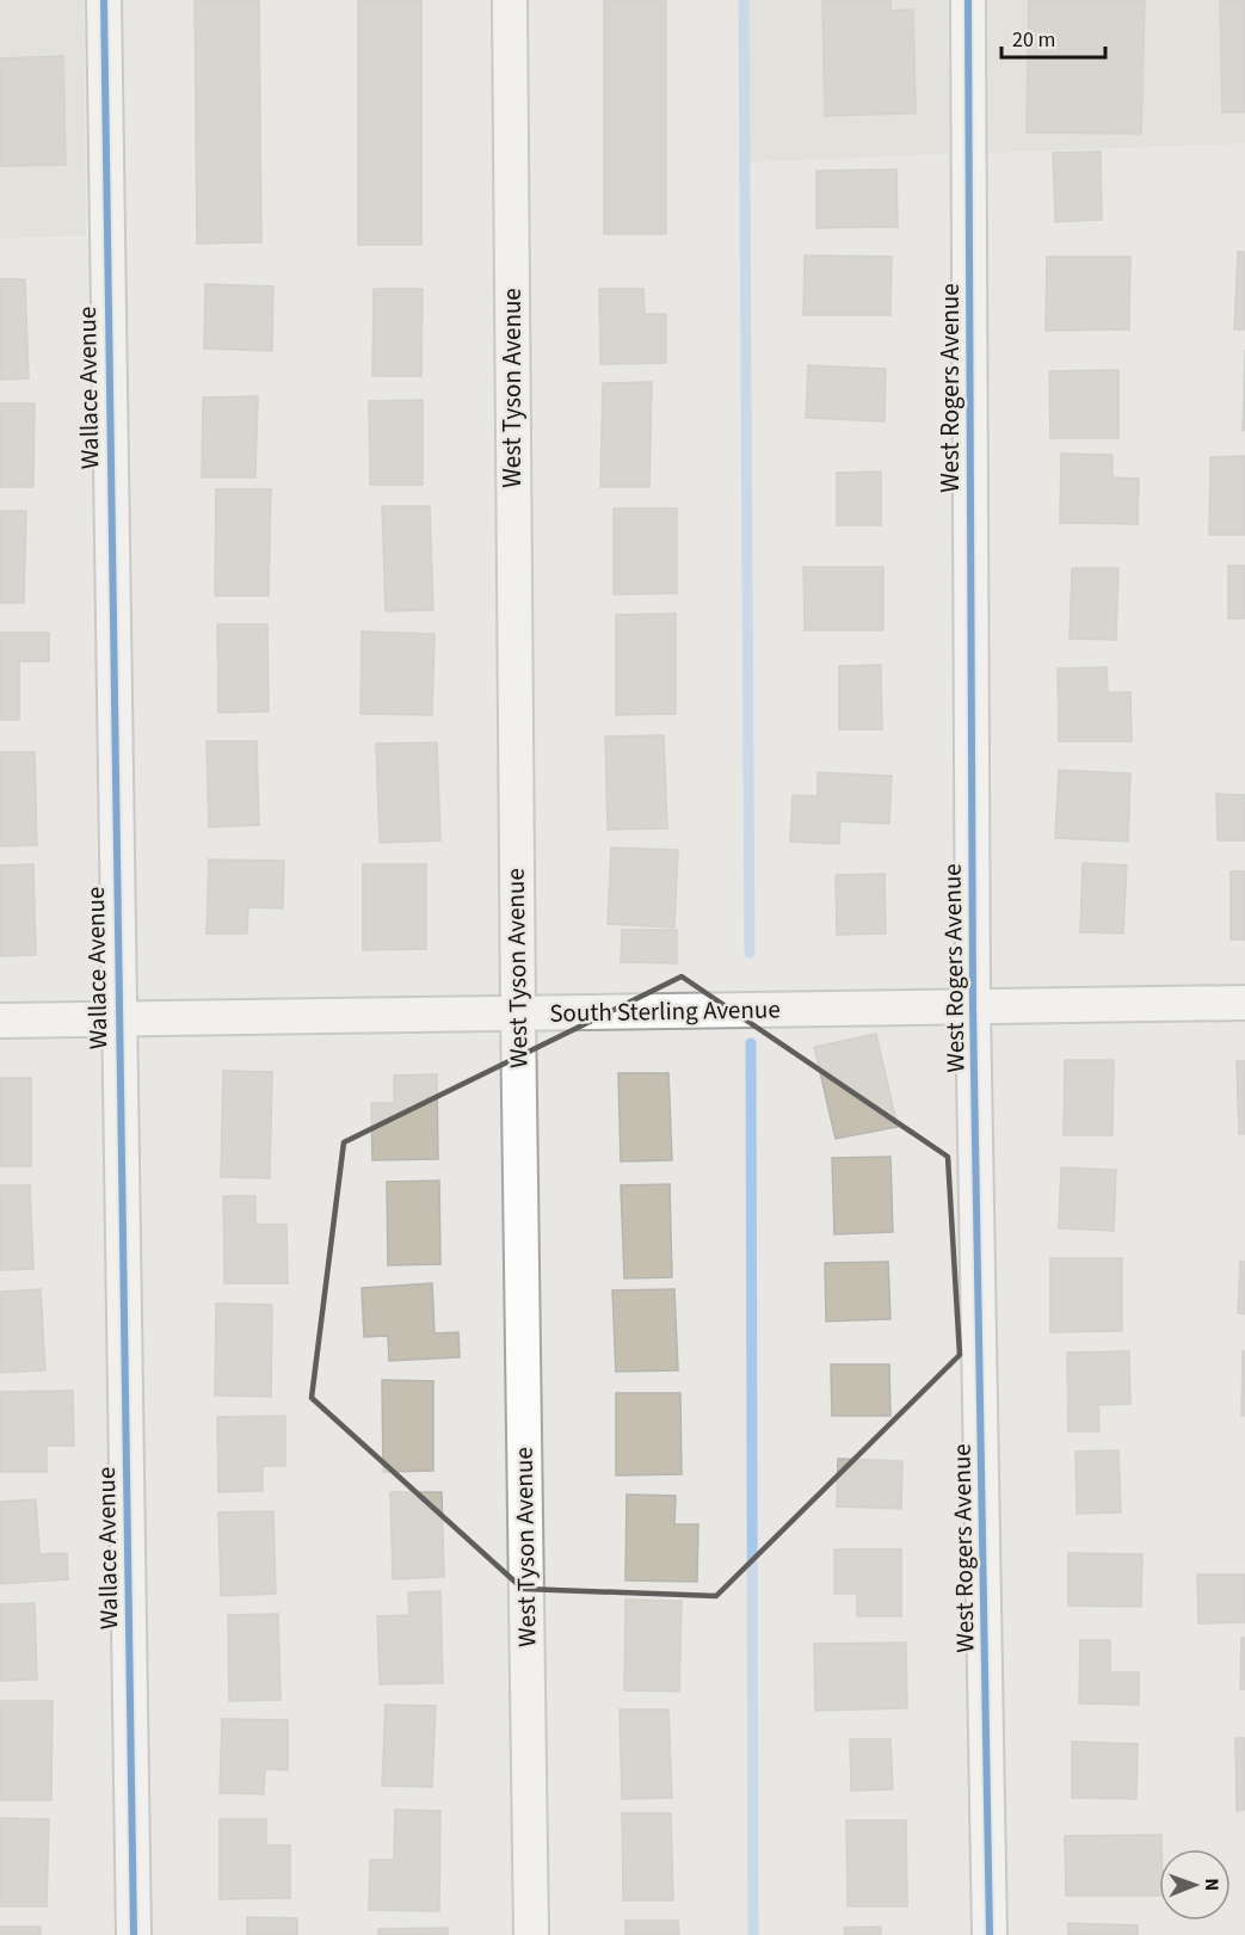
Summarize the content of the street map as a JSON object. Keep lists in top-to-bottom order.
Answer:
{
  "streets": {
    "street": [
      "Wallace Avenue",
      "West Tyson Avenue",
      "West Rogers Avenue",
      "South Sterling Avenue"
    ]
  },
  "crossings": [
    ["Wallace Avenue", "South Sterling Avenue"],
    ["West Tyson Avenue", "South Sterling Avenue"],
    ["West Rogers Avenue", "South Sterling Avenue"]
  ],
  "scale_bar": "20 m",
  "north": "right"
}
